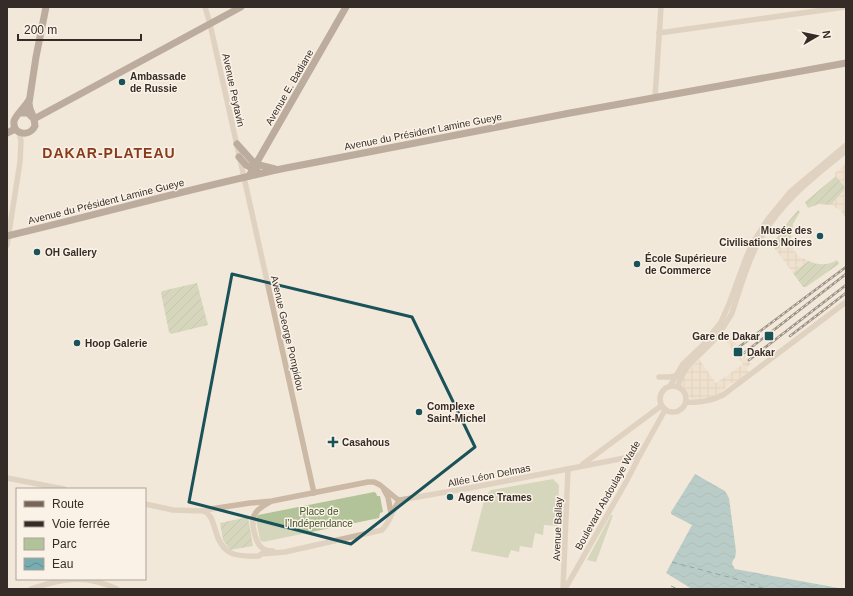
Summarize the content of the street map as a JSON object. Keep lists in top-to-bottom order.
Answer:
{
  "streets": {
    "main road": ["Avenue E. Badiane", "Avenue du Président Lamine Gueye"],
    "street": [
      "Avenue Peytavin",
      "Avenue George Pompidou",
      "Allée Léon Delmas",
      "Boulevard Abdoulaye Wade",
      "Avenue Ballay"
    ]
  },
  "crossings": [
    ["Avenue E. Badiane", "Avenue Peytavin"],
    ["Avenue E. Badiane", "Avenue du Président Lamine Gueye"],
    ["Avenue E. Badiane", "Avenue George Pompidou"],
    ["Avenue Peytavin", "Avenue du Président Lamine Gueye"],
    ["Avenue Peytavin", "Avenue George Pompidou"],
    ["Avenue du Président Lamine Gueye", "Avenue George Pompidou"],
    ["Allée Léon Delmas", "Boulevard Abdoulaye Wade"],
    ["Allée Léon Delmas", "Avenue Ballay"],
    ["Boulevard Abdoulaye Wade", "Avenue Ballay"]
  ],
  "districts": ["DAKAR-PLATEAU"],
  "parks": ["Place de l’Indépendance"],
  "places": {
    "other": [
      "Ambassade de Russie",
      "Musée des Civilisations Noires",
      "OH Gallery",
      "École Supérieure de Commerce",
      "Hoop Galerie",
      "Complexe Saint-Michel",
      "Agence Trames"
    ],
    "transit": ["Gare de Dakar", "Dakar"],
    "health": ["Casahous"]
  },
  "legend": [
    "Route",
    "Voie ferrée",
    "Parc",
    "Eau"
  ],
  "scale_bar": "200 m",
  "north": "right"
}
